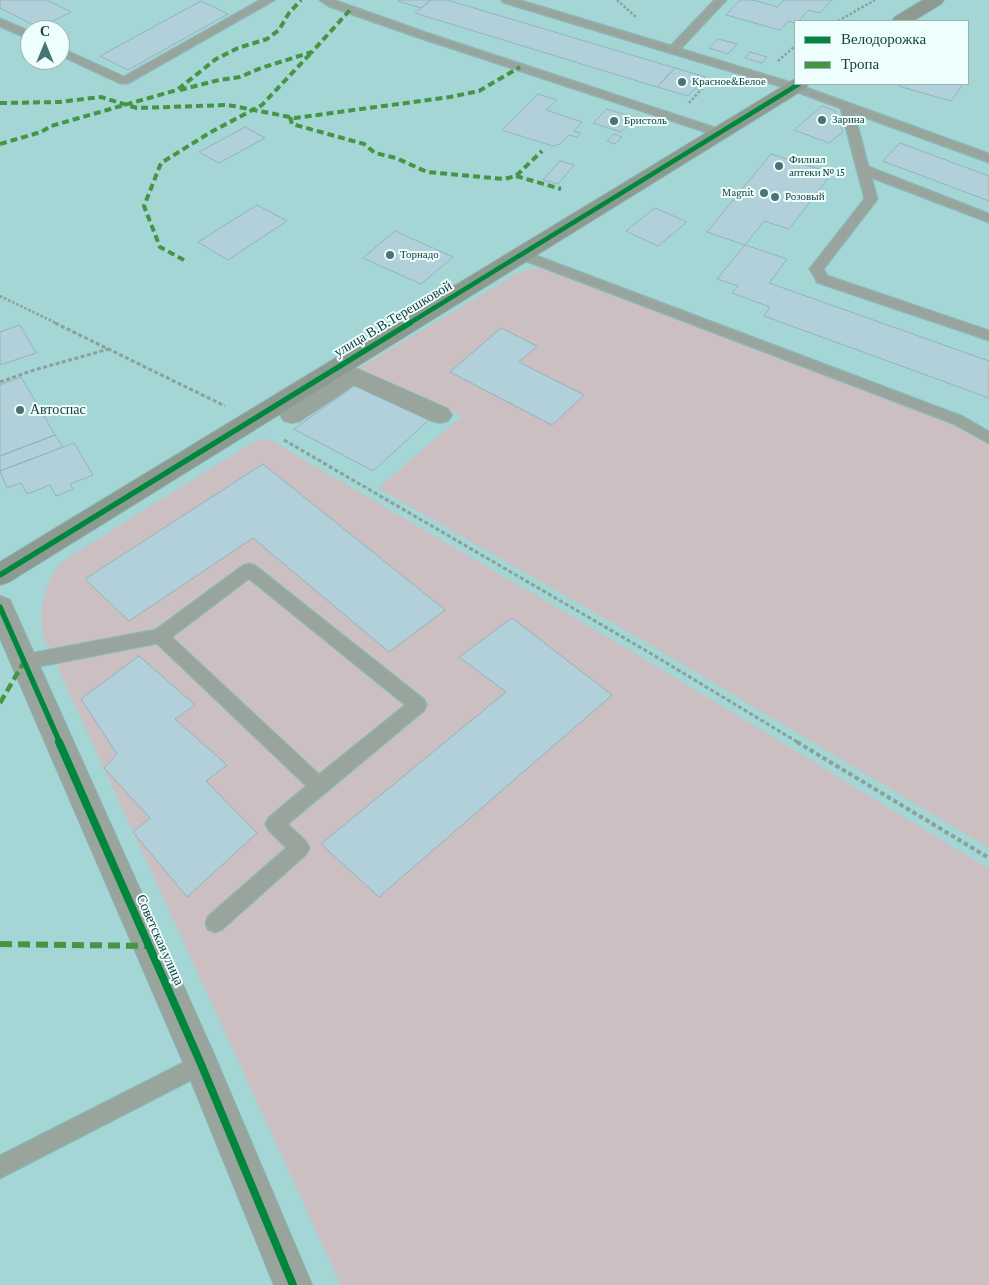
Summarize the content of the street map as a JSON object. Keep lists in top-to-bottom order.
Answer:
{
  "streets": {
    "street": ["улица В.В.Терешковой", "Советская улица"]
  },
  "places": [
    "Красное&Белое",
    "Зарина",
    "Бристоль",
    "Филиал аптеки № 15",
    "Magnit",
    "Розовый",
    "Торнадо",
    "Автоспас"
  ],
  "legend": ["Велодорожка", "Тропа"],
  "north": "top"
}
